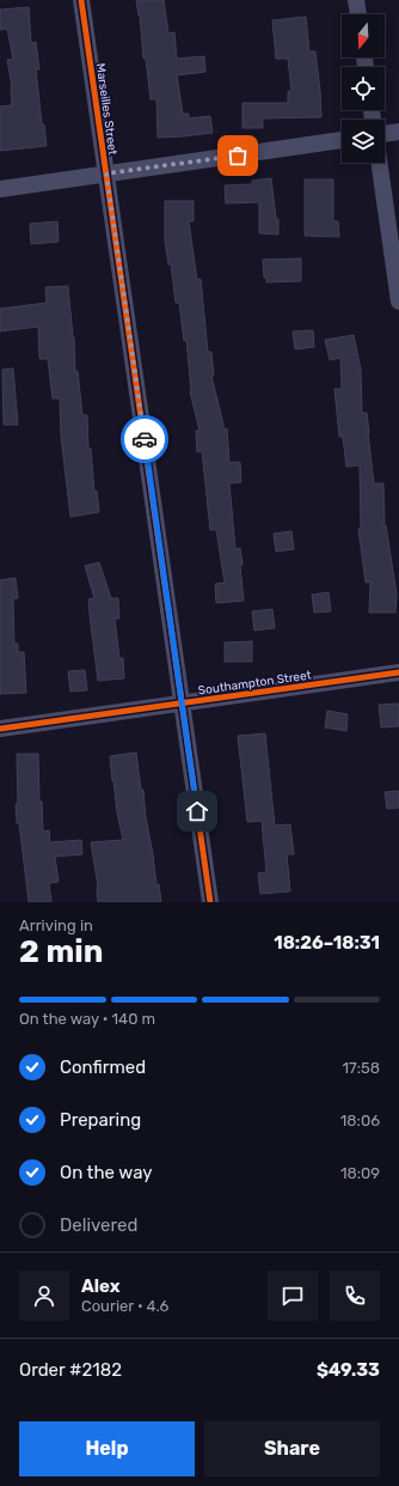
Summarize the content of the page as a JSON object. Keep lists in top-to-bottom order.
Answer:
{
  "streets": {
    "street": ["Marseilles Street", "Southampton Street"]
  },
  "crossings": [
    ["Marseilles Street", "Southampton Street"]
  ],
  "north": "bottom",
  "page": {
    "heading": ["2 min", "Arriving in", "18:26–18:31"],
    "panel": [
      "Alex",
      "Courier · 4.6",
      "Order #2182",
      "$49.33"
    ],
    "bar": "On the way · 140 m",
    "list": [
      ["Confirmed", "17:58"],
      ["Preparing", "18:06"],
      ["On the way", "18:09"],
      "Delivered"
    ],
    "buttons": ["Help", "Share"]
  }
}
